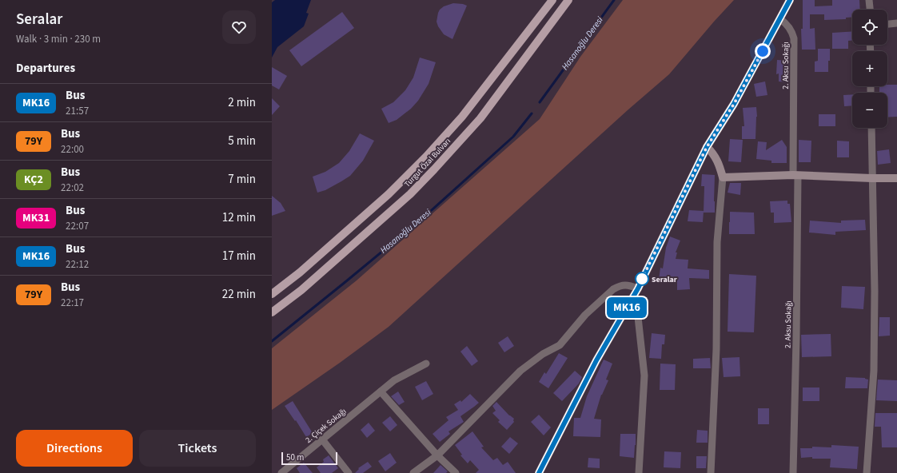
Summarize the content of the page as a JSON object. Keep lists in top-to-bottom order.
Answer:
{
  "streets": {
    "main road": ["Turgut Özal Bulvarı"],
    "street": ["2. Aksu Sokağı", "2. Çiçek Sokağı"]
  },
  "water": ["Hasanoğlu Deresi"],
  "places": ["Seralar"],
  "lines": ["bus line MK16"],
  "scale_bar": "50 m",
  "page": {
    "heading": [
      ["Seralar", "Walk · 3 min · 230 m"],
      "Departures"
    ],
    "on_map": "MK16",
    "map_buttons": ["+", "−"],
    "list": [
      {
        "mark": "MK16",
        "name": "Bus",
        "note": "21:57",
        "value": "2 min"
      },
      {
        "mark": "79Y",
        "name": "Bus",
        "note": "22:00",
        "value": "5 min"
      },
      {
        "mark": "KÇ2",
        "name": "Bus",
        "note": "22:02",
        "value": "7 min"
      },
      {
        "mark": "MK31",
        "name": "Bus",
        "note": "22:07",
        "value": "12 min"
      },
      {
        "mark": "MK16",
        "name": "Bus",
        "note": "22:12",
        "value": "17 min"
      },
      {
        "mark": "79Y",
        "name": "Bus",
        "note": "22:17",
        "value": "22 min"
      }
    ],
    "buttons": ["Directions", "Tickets"],
    "scale": "50 m"
  }
}
